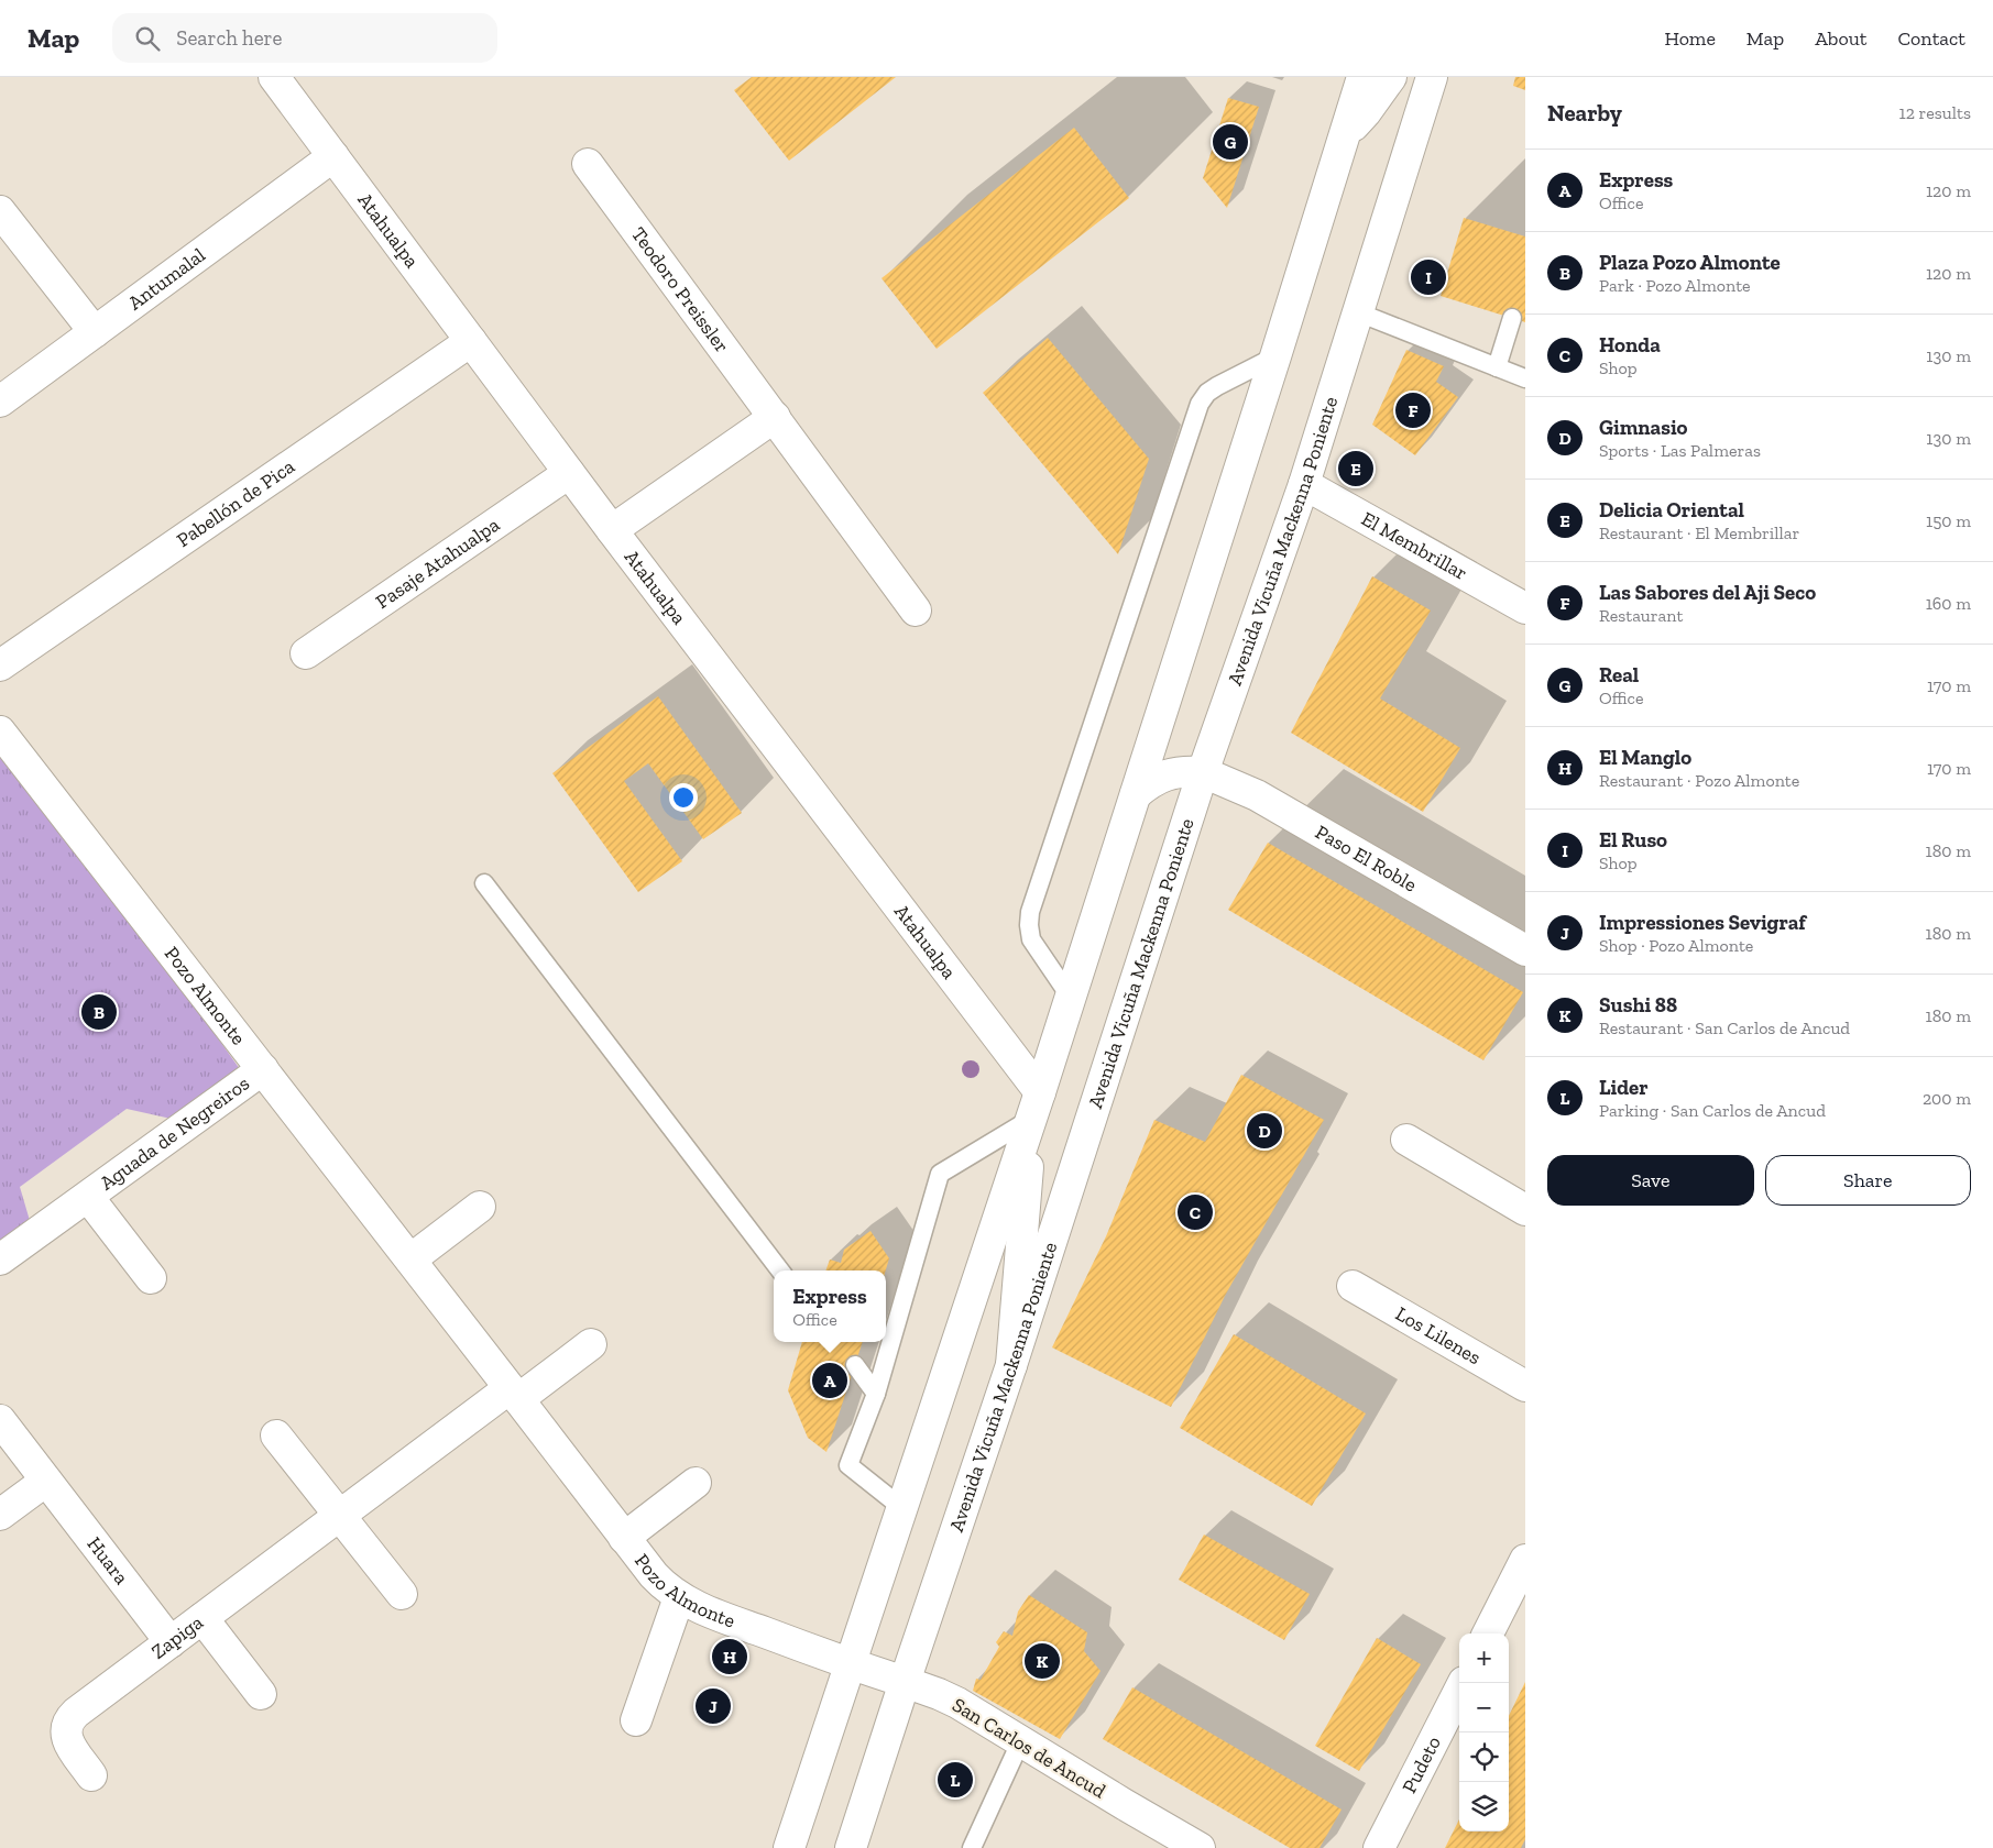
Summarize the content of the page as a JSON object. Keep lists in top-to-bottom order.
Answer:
{
  "streets": {
    "street": [
      "Atahualpa",
      "Antumalal",
      "Teodoro Preissler",
      "Pabellón de Pica",
      "Avenida Vicuña Mackenna Poniente",
      "El Membrillar",
      "Pasaje Atahualpa",
      "Paso El Roble",
      "Pozo Almonte",
      "Aguada de Negreiros",
      "Los Lilenes",
      "Huara",
      "Zapiga",
      "San Carlos de Ancud",
      "Pudeto"
    ]
  },
  "crossings": [
    ["Atahualpa", "Antumalal"],
    ["Atahualpa", "Pabellón de Pica"],
    ["Atahualpa", "Pasaje Atahualpa"],
    ["Avenida Vicuña Mackenna Poniente", "El Membrillar"],
    ["Avenida Vicuña Mackenna Poniente", "Paso El Roble"],
    ["Avenida Vicuña Mackenna Poniente", "San Carlos de Ancud"],
    ["Pozo Almonte", "Aguada de Negreiros"],
    ["Pozo Almonte", "Zapiga"],
    ["Pozo Almonte", "San Carlos de Ancud"],
    ["Huara", "Zapiga"]
  ],
  "page": {
    "header": "Map",
    "search": "Search here",
    "nav": [
      "Home",
      "Map",
      "About",
      "Contact"
    ],
    "heading": ["Nearby", "12 results"],
    "pins": [
      "G",
      "I",
      "F",
      "E",
      "B",
      "D",
      "C",
      "A",
      "H",
      "K",
      "J",
      "L"
    ],
    "list": [
      {
        "mark": "A",
        "name": "Express",
        "note": "Office",
        "value": "120 m"
      },
      {
        "mark": "B",
        "name": "Plaza Pozo Almonte",
        "note": "Park · Pozo Almonte",
        "value": "120 m"
      },
      {
        "mark": "C",
        "name": "Honda",
        "note": "Shop",
        "value": "130 m"
      },
      {
        "mark": "D",
        "name": "Gimnasio",
        "note": "Sports · Las Palmeras",
        "value": "130 m"
      },
      {
        "mark": "E",
        "name": "Delicia Oriental",
        "note": "Restaurant · El Membrillar",
        "value": "150 m"
      },
      {
        "mark": "F",
        "name": "Las Sabores del Aji Seco",
        "note": "Restaurant",
        "value": "160 m"
      },
      {
        "mark": "G",
        "name": "Real",
        "note": "Office",
        "value": "170 m"
      },
      {
        "mark": "H",
        "name": "El Manglo",
        "note": "Restaurant · Pozo Almonte",
        "value": "170 m"
      },
      {
        "mark": "I",
        "name": "El Ruso",
        "note": "Shop",
        "value": "180 m"
      },
      {
        "mark": "J",
        "name": "Impressiones Sevigraf",
        "note": "Shop · Pozo Almonte",
        "value": "180 m"
      },
      {
        "mark": "K",
        "name": "Sushi 88",
        "note": "Restaurant · San Carlos de Ancud",
        "value": "180 m"
      },
      {
        "mark": "L",
        "name": "Lider",
        "note": "Parking · San Carlos de Ancud",
        "value": "200 m"
      }
    ],
    "buttons": ["Save", "Share"],
    "popup": ["Express", "Office"],
    "map_buttons": ["+", "−"]
  }
}
